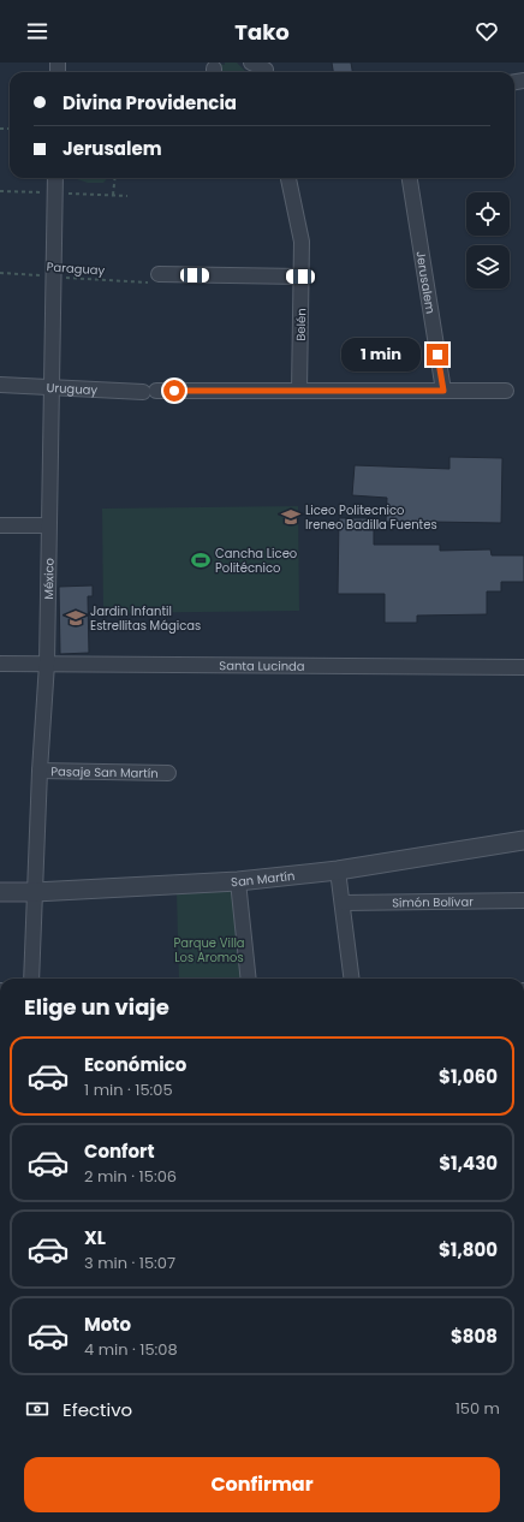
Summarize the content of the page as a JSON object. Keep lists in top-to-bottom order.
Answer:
{
  "streets": {
    "street": [
      "Jerusalem",
      "Belén",
      "Uruguay",
      "México",
      "Santa Lucinda",
      "Pasaje San Martín",
      "San Martín",
      "Simón Bolívar"
    ],
    "path": ["Paraguay"]
  },
  "crossings": [
    ["Paraguay", "México"],
    ["Jerusalem", "Uruguay"],
    ["Belén", "Uruguay"],
    ["Uruguay", "México"],
    ["México", "Santa Lucinda"],
    ["México", "Pasaje San Martín"],
    ["México", "San Martín"]
  ],
  "parks": ["Parque Villa Los Aromos"],
  "places": {
    "school or university": ["Liceo Politecnico Ireneo Badilla Fuentes", "Jardin Infantil Estrellitas Mágicas"],
    "sports": ["Cancha Liceo Politécnico"]
  },
  "page": {
    "header": "Tako",
    "banner": ["Divina Providencia", "Jerusalem"],
    "bubble": "1 min",
    "heading": "Elige un viaje",
    "list": [
      {
        "name": "Económico",
        "note": "1 min · 15:05",
        "value": "$1,060"
      },
      {
        "name": "Confort",
        "note": "2 min · 15:06",
        "value": "$1,430"
      },
      {
        "name": "XL",
        "note": "3 min · 15:07",
        "value": "$1,800"
      },
      {
        "name": "Moto",
        "note": "4 min · 15:08",
        "value": "$808"
      }
    ],
    "pay": ["Efectivo", "150 m"],
    "buttons": "Confirmar"
  }
}
